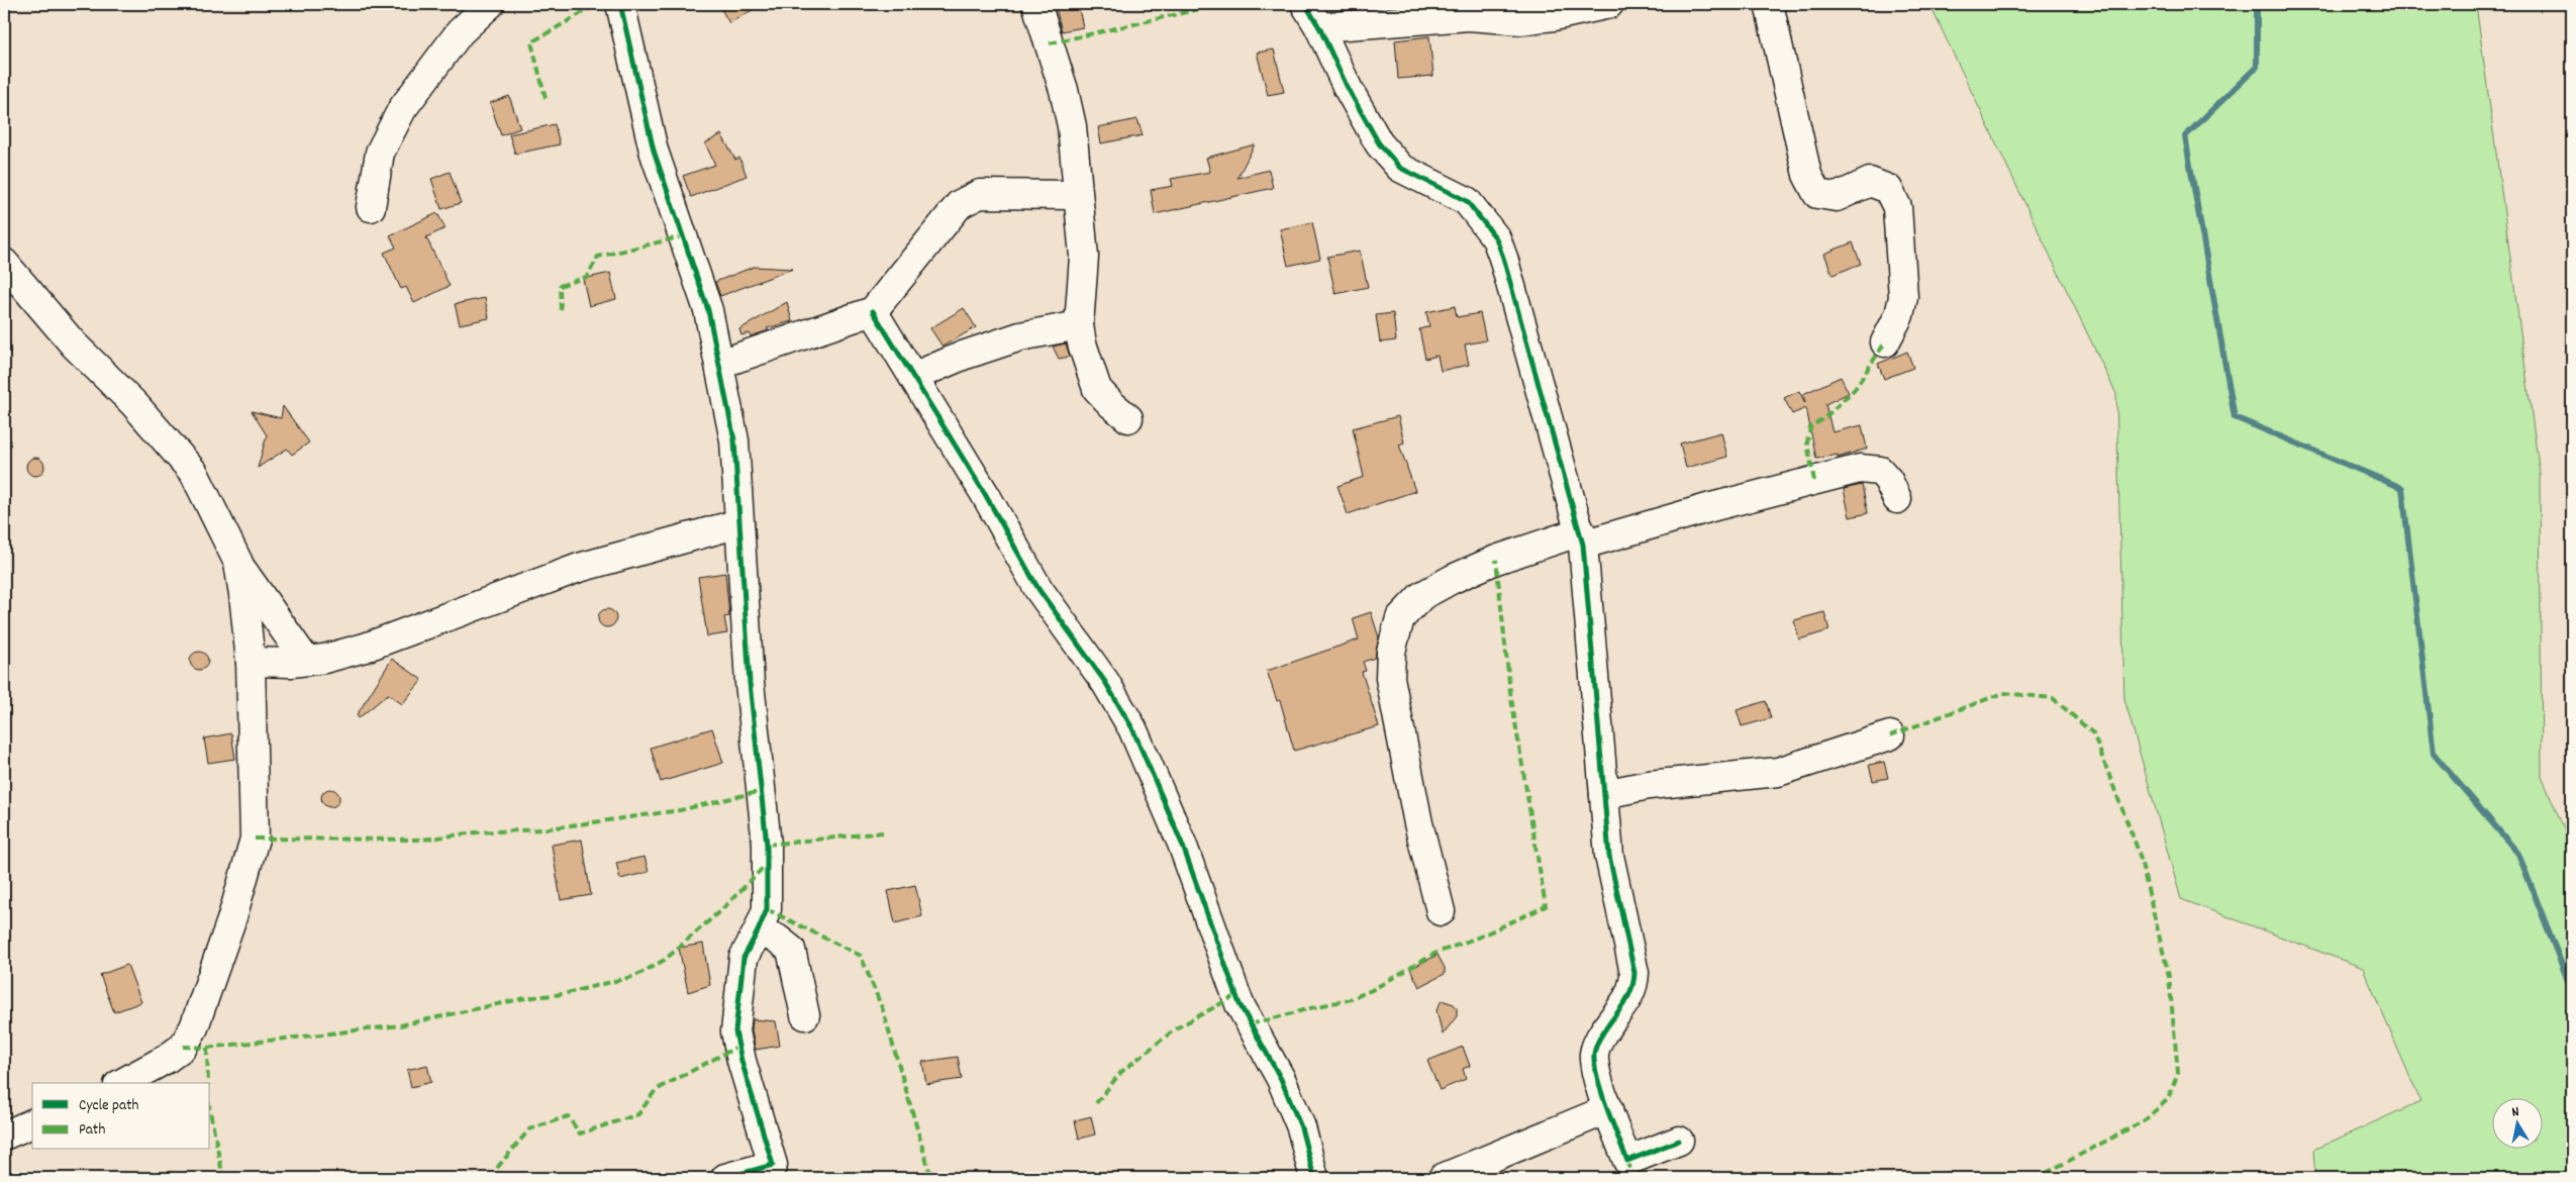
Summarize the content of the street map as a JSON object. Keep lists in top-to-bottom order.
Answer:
{
  "legend": ["Cycle path", "Path"],
  "north": "top"
}
